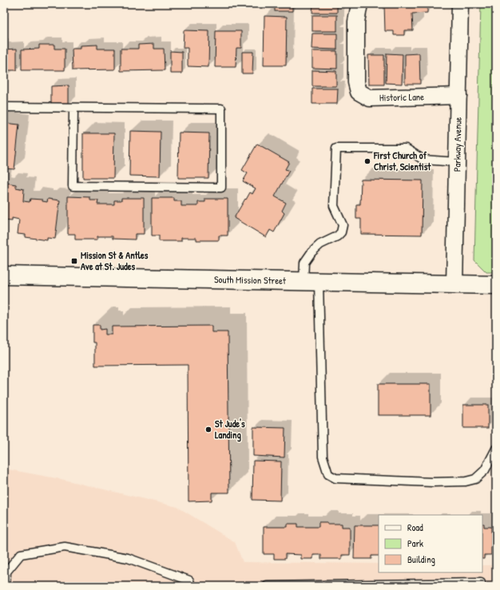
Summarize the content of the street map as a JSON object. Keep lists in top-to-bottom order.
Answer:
{
  "streets": {
    "main road": ["South Mission Street"],
    "street": ["Historic Lane", "Parkway Avenue"]
  },
  "crossings": [
    ["Historic Lane", "Parkway Avenue"],
    ["Parkway Avenue", "South Mission Street"]
  ],
  "places": {
    "other": ["First Church of Christ, Scientist", "St Jude's Landing"],
    "transit": ["Mission St & Antles Ave at St. Judes"]
  },
  "legend": ["Road", "Park", "Building"]
}
